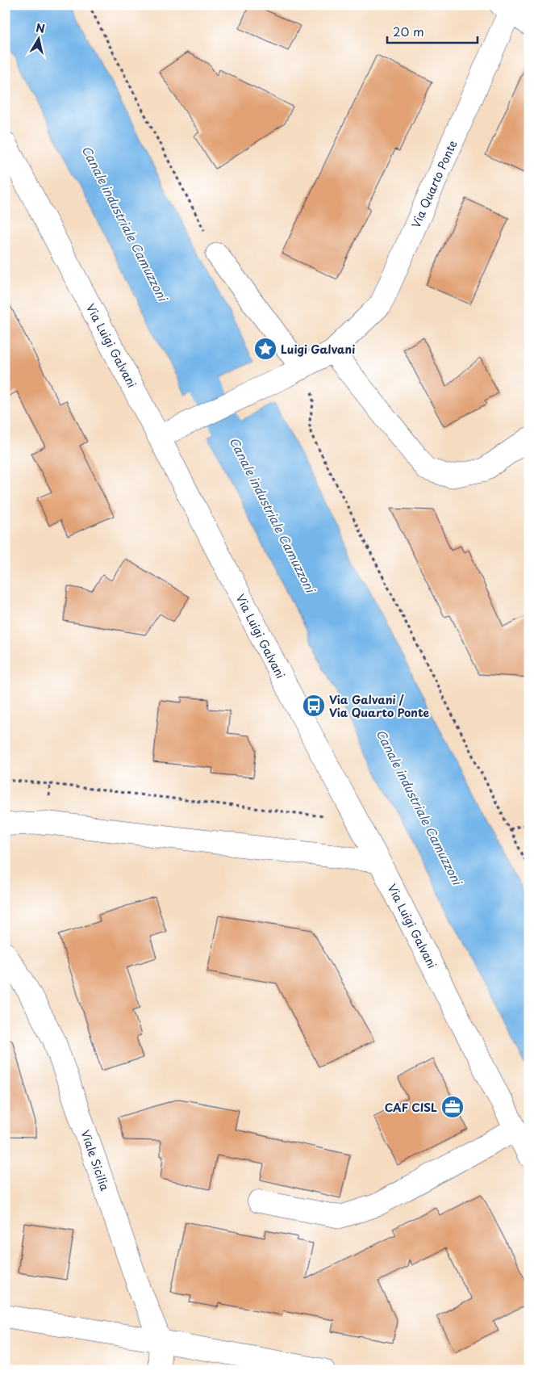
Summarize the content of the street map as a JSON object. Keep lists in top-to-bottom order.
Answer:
{
  "streets": {
    "street": ["Via Quarto Ponte", "Via Luigi Galvani", "Viale Sicilia"]
  },
  "crossings": [
    ["Via Quarto Ponte", "Via Luigi Galvani"]
  ],
  "water": ["Canale industriale Camuzzoni"],
  "places": {
    "place": ["Luigi Galvani"],
    "bus stop": ["Via Galvani / Via Quarto Ponte"],
    "office": ["CAF CISL"]
  },
  "scale_bar": "20 m",
  "north": "top"
}
